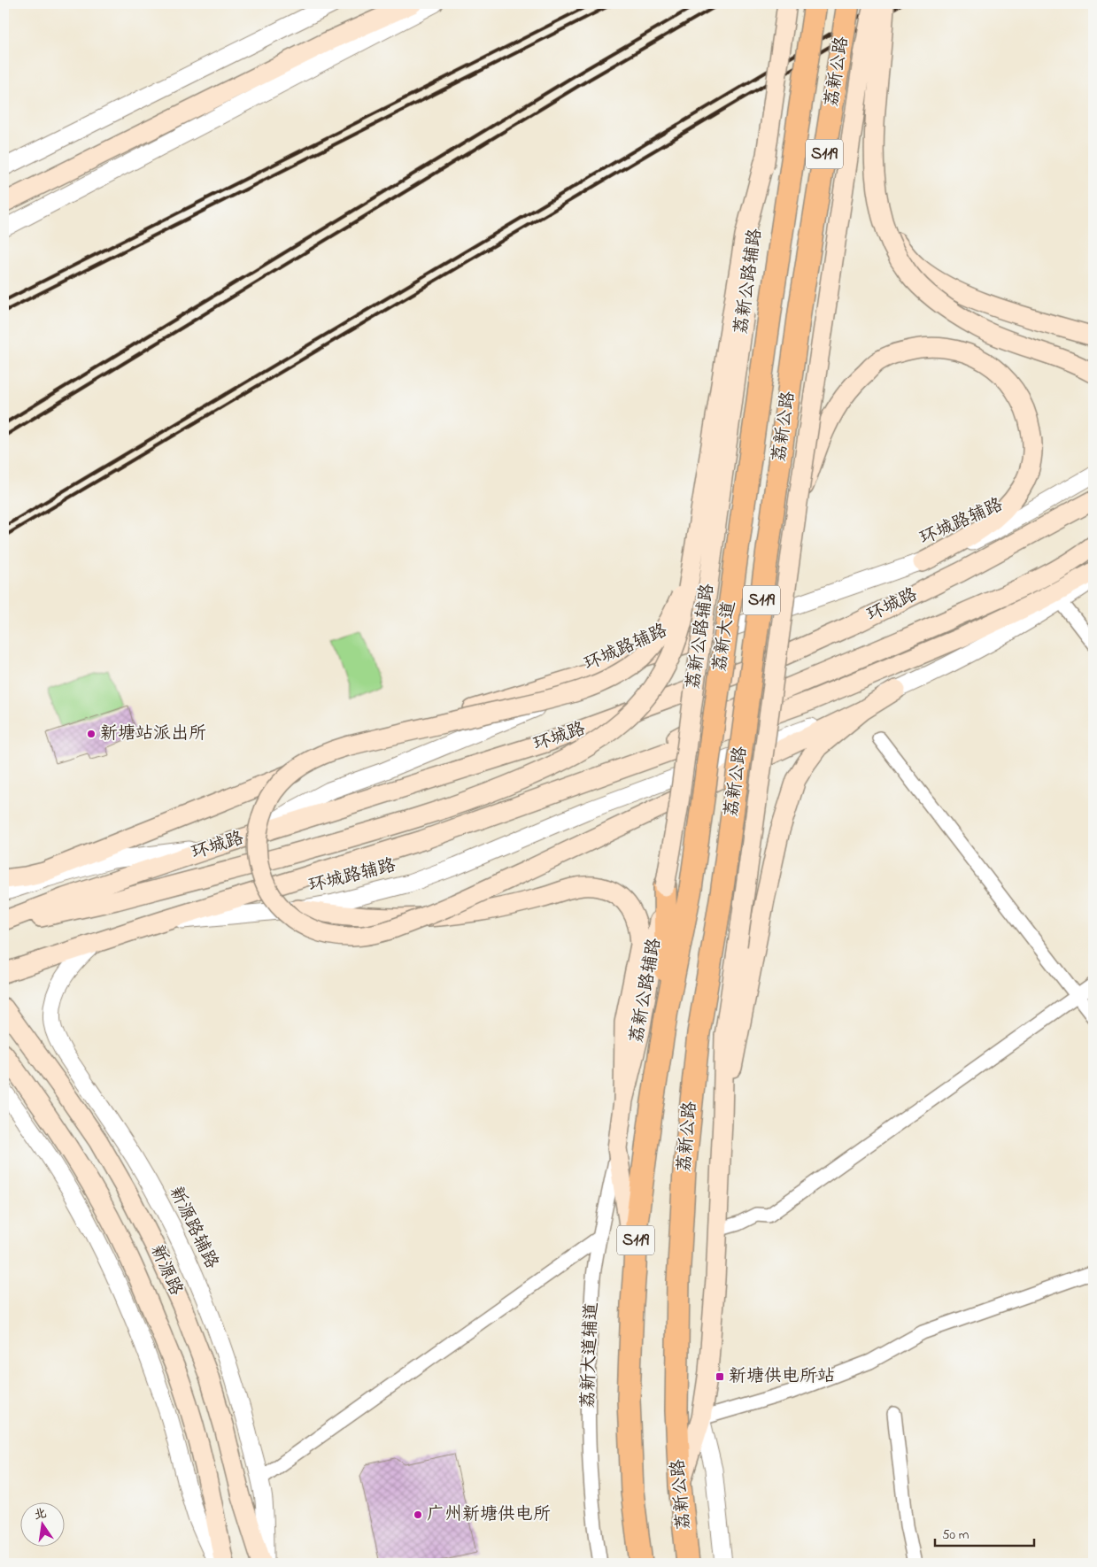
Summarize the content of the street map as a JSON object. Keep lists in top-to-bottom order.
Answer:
{
  "streets": {
    "main road": [
      "荔新公路",
      "S119",
      "荔新公路辅路",
      "环城路",
      "荔新大道",
      "新源路"
    ],
    "street": ["环城路辅路", "新源路辅路", "荔新大道辅道"]
  },
  "crossings": [
    ["荔新公路", "荔新大道"],
    ["S119", "荔新公路辅路"],
    ["S119", "荔新大道"],
    ["荔新公路辅路", "荔新大道辅道"],
    ["环城路辅路", "环城路"]
  ],
  "places": {
    "other": ["新塘站派出所", "广州新塘供电所"],
    "transit": ["新塘供电所站"]
  },
  "scale_bar": "50 m",
  "north": "top"
}
